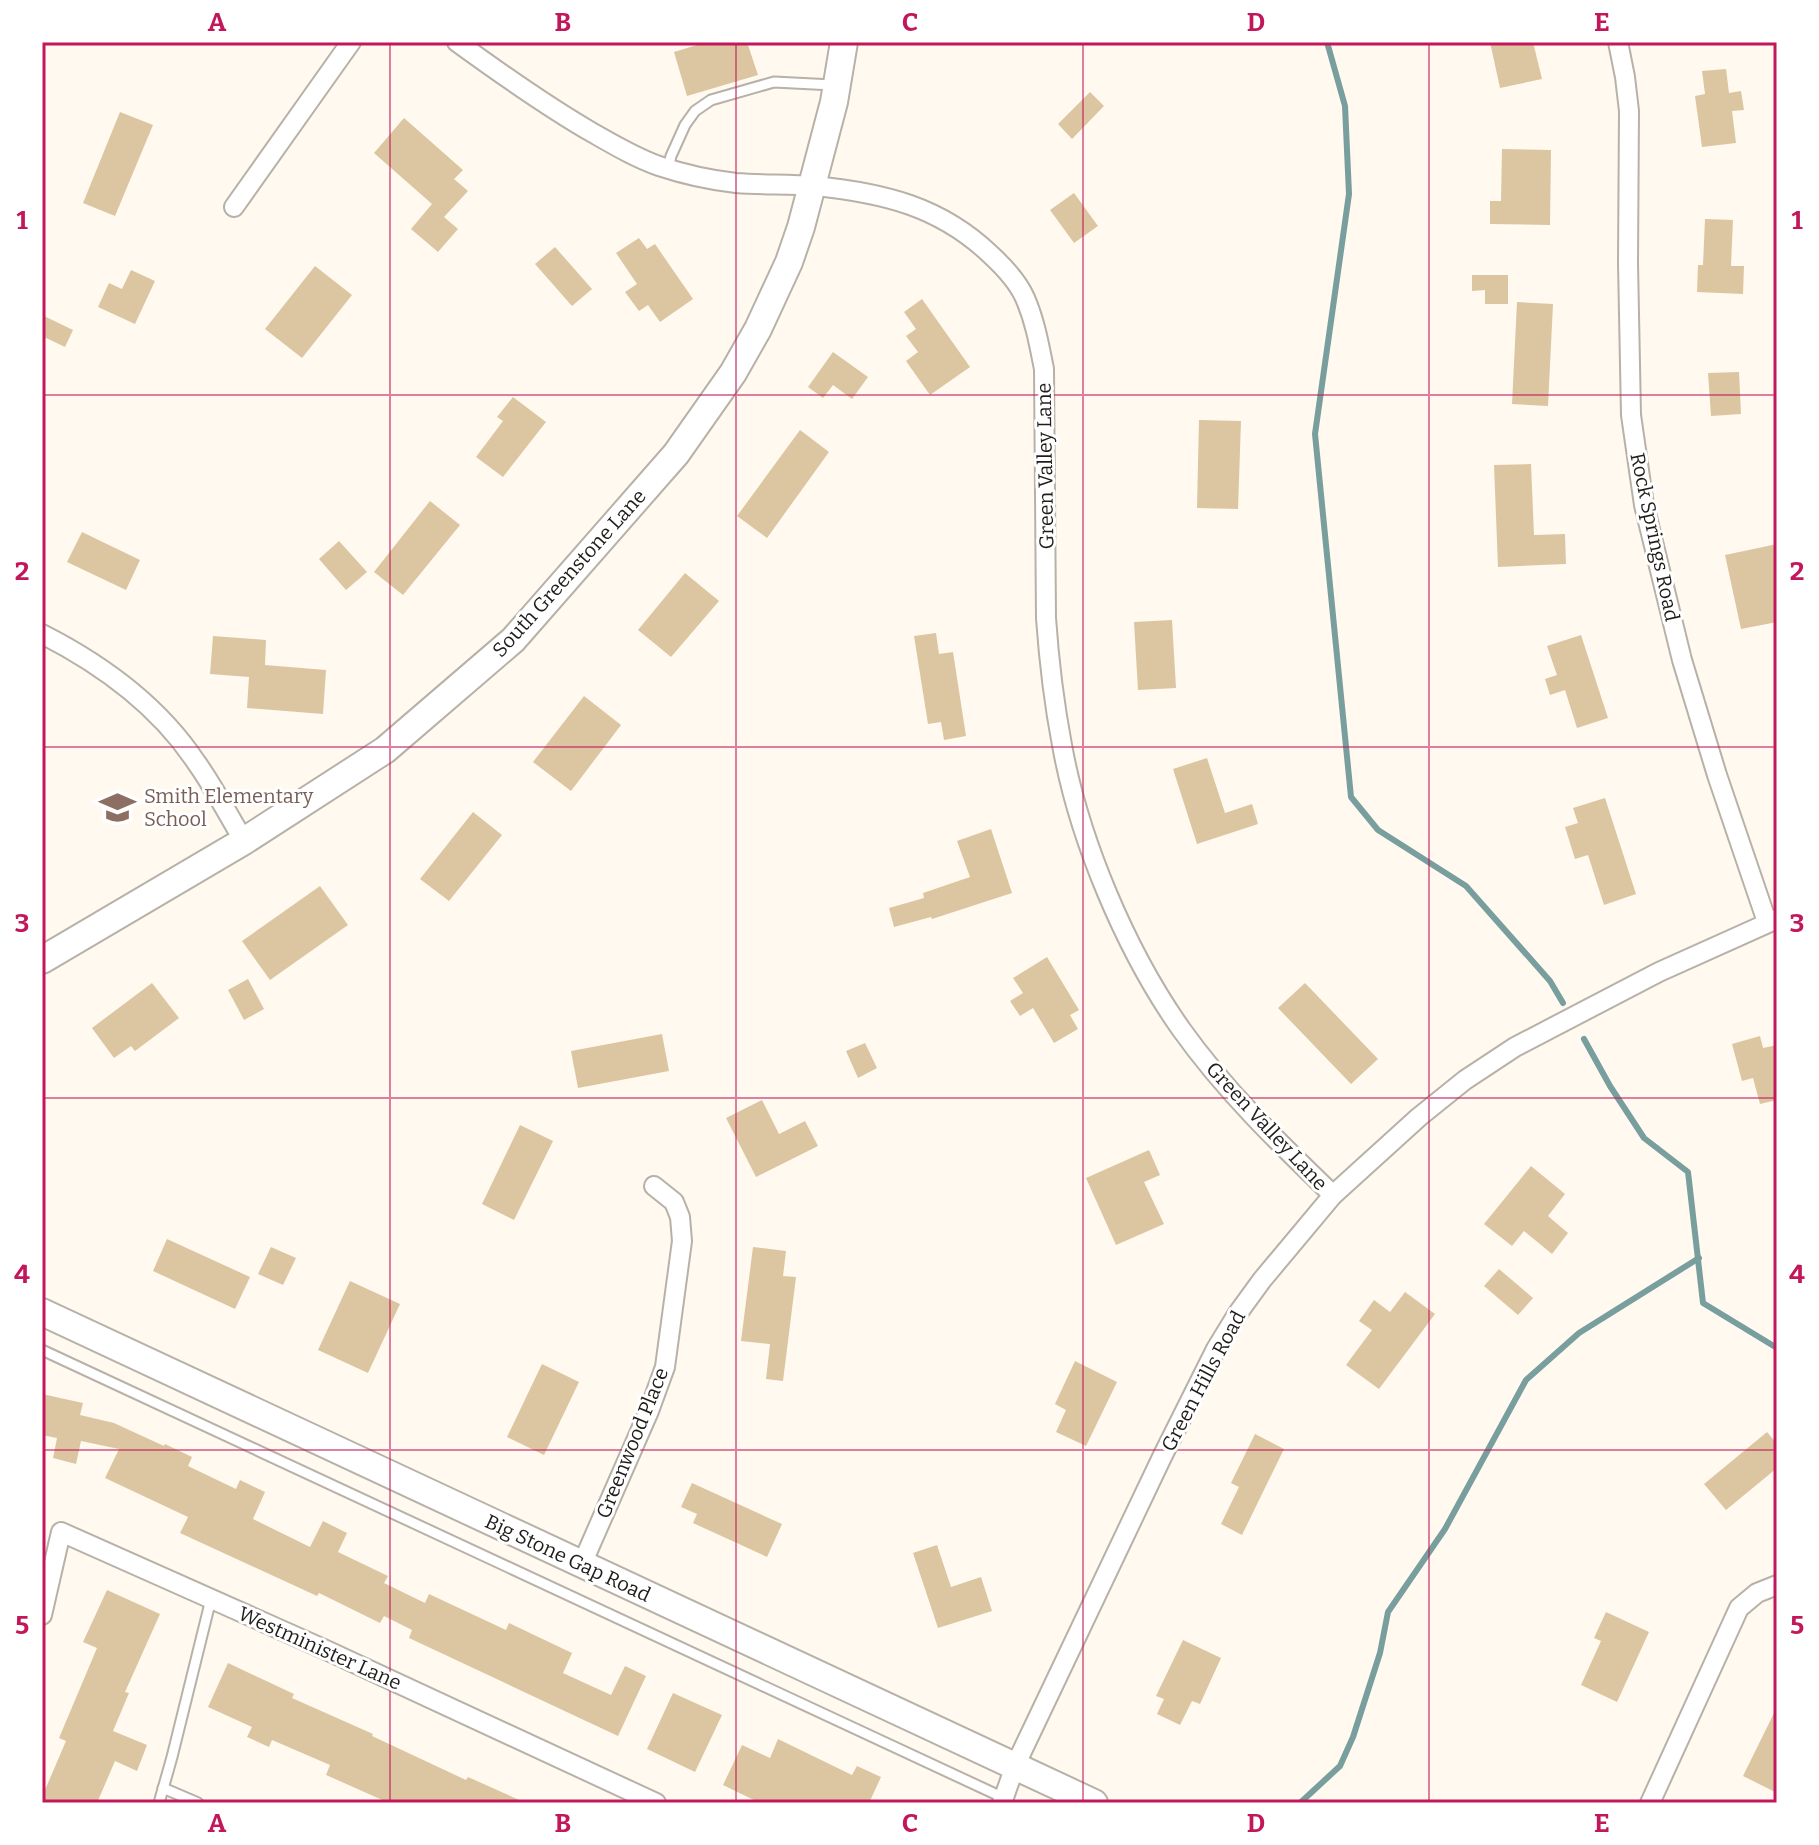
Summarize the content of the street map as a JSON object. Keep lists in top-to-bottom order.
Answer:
{
  "streets": {
    "street": [
      "Green Valley Lane",
      "Rock Springs Road",
      "South Greenstone Lane",
      "Green Hills Road",
      "Greenwood Place",
      "Big Stone Gap Road",
      "Westminister Lane"
    ]
  },
  "crossings": [
    ["Green Valley Lane", "South Greenstone Lane"],
    ["Green Valley Lane", "Green Hills Road"],
    ["Rock Springs Road", "Green Hills Road"],
    ["Green Hills Road", "Big Stone Gap Road"],
    ["Greenwood Place", "Big Stone Gap Road"]
  ],
  "places": {
    "school or university": ["Smith Elementary School"]
  },
  "grid": {
    "columns": [
      "A",
      "B",
      "C",
      "D",
      "E"
    ],
    "rows": [
      "1",
      "2",
      "3",
      "4",
      "5"
    ]
  }
}
